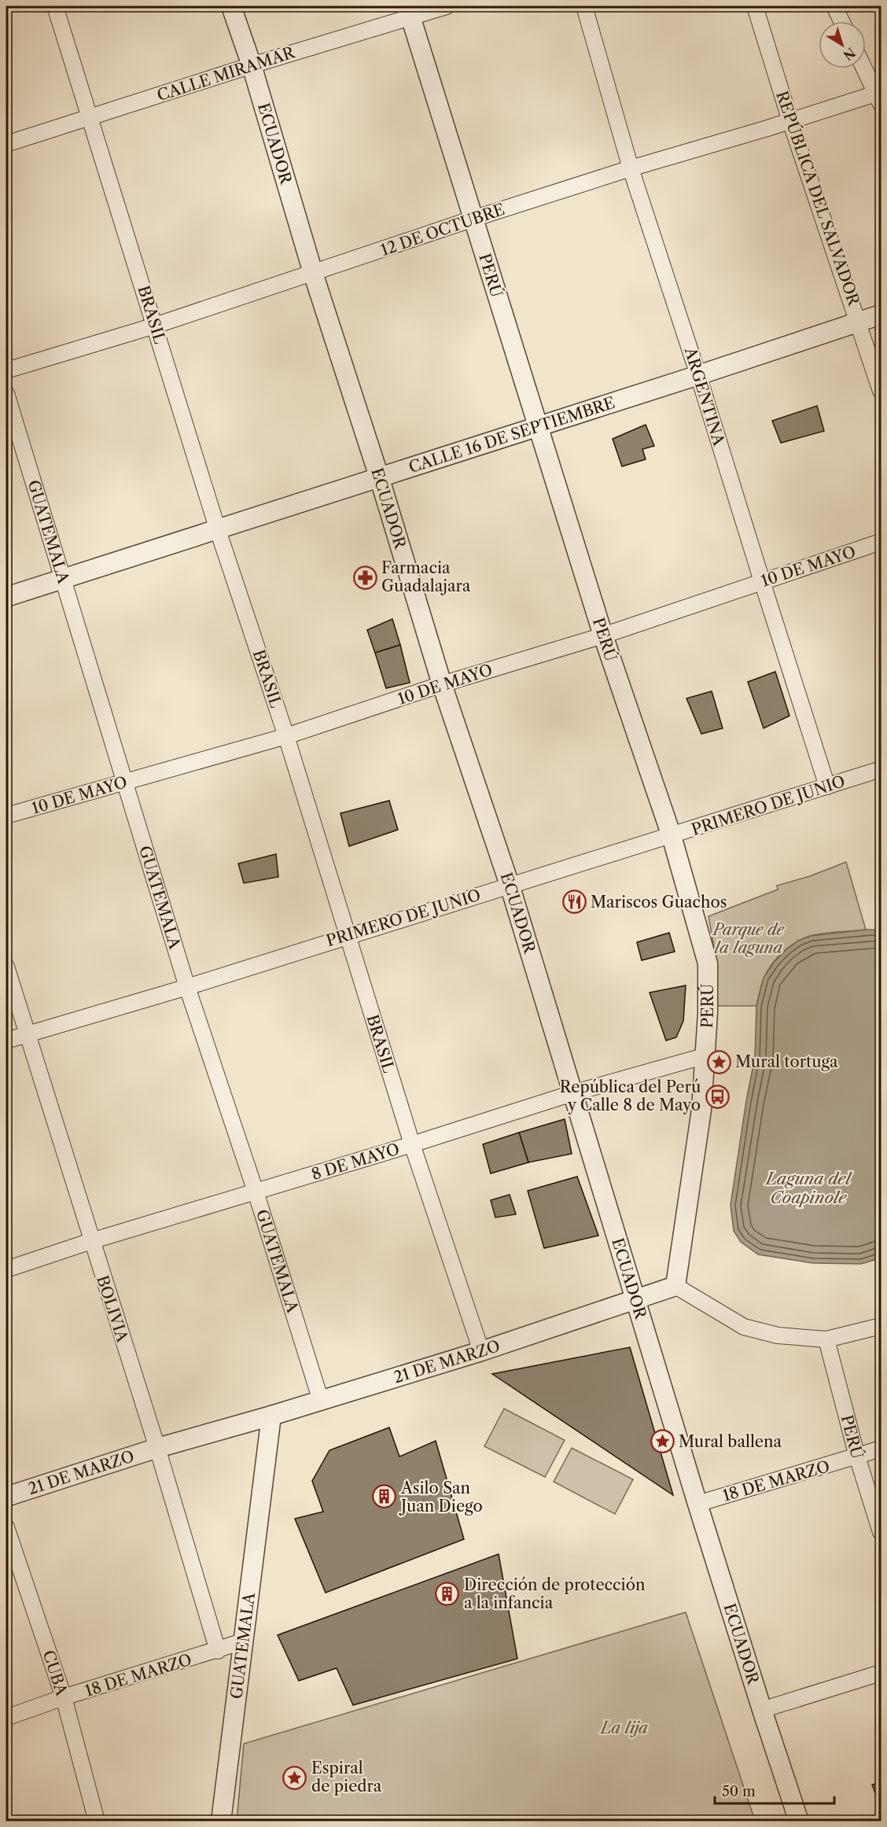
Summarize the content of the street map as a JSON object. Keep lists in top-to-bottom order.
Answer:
{
  "streets": {
    "street": [
      "CALLE MIRAMAR",
      "ECUADOR",
      "REPÚBLICA DEL SALVADOR",
      "12 DE OCTUBRE",
      "PERÚ",
      "BRASIL",
      "ARGENTINA",
      "CALLE 16 DE SEPTIEMBRE",
      "GUATEMALA",
      "10 DE MAYO",
      "PRIMERO DE JUNIO",
      "8 DE MAYO",
      "BOLIVIA",
      "21 DE MARZO",
      "18 DE MARZO",
      "CUBA"
    ]
  },
  "crossings": [
    ["CALLE MIRAMAR", "ECUADOR"],
    ["CALLE MIRAMAR", "PERÚ"],
    ["CALLE MIRAMAR", "BRASIL"],
    ["ECUADOR", "12 DE OCTUBRE"],
    ["ECUADOR", "CALLE 16 DE SEPTIEMBRE"],
    ["ECUADOR", "10 DE MAYO"],
    ["ECUADOR", "PRIMERO DE JUNIO"],
    ["ECUADOR", "8 DE MAYO"],
    ["ECUADOR", "21 DE MARZO"],
    ["ECUADOR", "18 DE MARZO"],
    ["REPÚBLICA DEL SALVADOR", "12 DE OCTUBRE"],
    ["REPÚBLICA DEL SALVADOR", "CALLE 16 DE SEPTIEMBRE"],
    ["12 DE OCTUBRE", "PERÚ"],
    ["12 DE OCTUBRE", "BRASIL"],
    ["12 DE OCTUBRE", "ARGENTINA"],
    ["PERÚ", "CALLE 16 DE SEPTIEMBRE"],
    ["PERÚ", "10 DE MAYO"],
    ["PERÚ", "PRIMERO DE JUNIO"],
    ["PERÚ", "8 DE MAYO"],
    ["PERÚ", "21 DE MARZO"],
    ["PERÚ", "18 DE MARZO"],
    ["BRASIL", "CALLE 16 DE SEPTIEMBRE"],
    ["BRASIL", "10 DE MAYO"],
    ["BRASIL", "PRIMERO DE JUNIO"],
    ["BRASIL", "8 DE MAYO"],
    ["BRASIL", "21 DE MARZO"],
    ["ARGENTINA", "CALLE 16 DE SEPTIEMBRE"],
    ["ARGENTINA", "10 DE MAYO"],
    ["ARGENTINA", "PRIMERO DE JUNIO"],
    ["CALLE 16 DE SEPTIEMBRE", "GUATEMALA"],
    ["GUATEMALA", "10 DE MAYO"],
    ["GUATEMALA", "PRIMERO DE JUNIO"],
    ["GUATEMALA", "8 DE MAYO"],
    ["GUATEMALA", "21 DE MARZO"],
    ["GUATEMALA", "18 DE MARZO"],
    ["PRIMERO DE JUNIO", "BOLIVIA"],
    ["8 DE MAYO", "BOLIVIA"],
    ["BOLIVIA", "21 DE MARZO"],
    ["BOLIVIA", "18 DE MARZO"],
    ["18 DE MARZO", "CUBA"]
  ],
  "water": ["Laguna del Coapinole"],
  "parks": ["Parque de la laguna", "La lija"],
  "places": {
    "pharmacy": ["Farmacia Guadalajara"],
    "restaurant": ["Mariscos Guachos"],
    "place": ["Mural tortuga", "Mural ballena", "Espiral de piedra"],
    "bus stop": ["República del Perú y Calle 8 de Mayo"],
    "building": ["Asilo San Juan Diego", "Dirección de protección a la infancia"]
  },
  "scale_bar": "50 m",
  "north": "bottom right"
}
